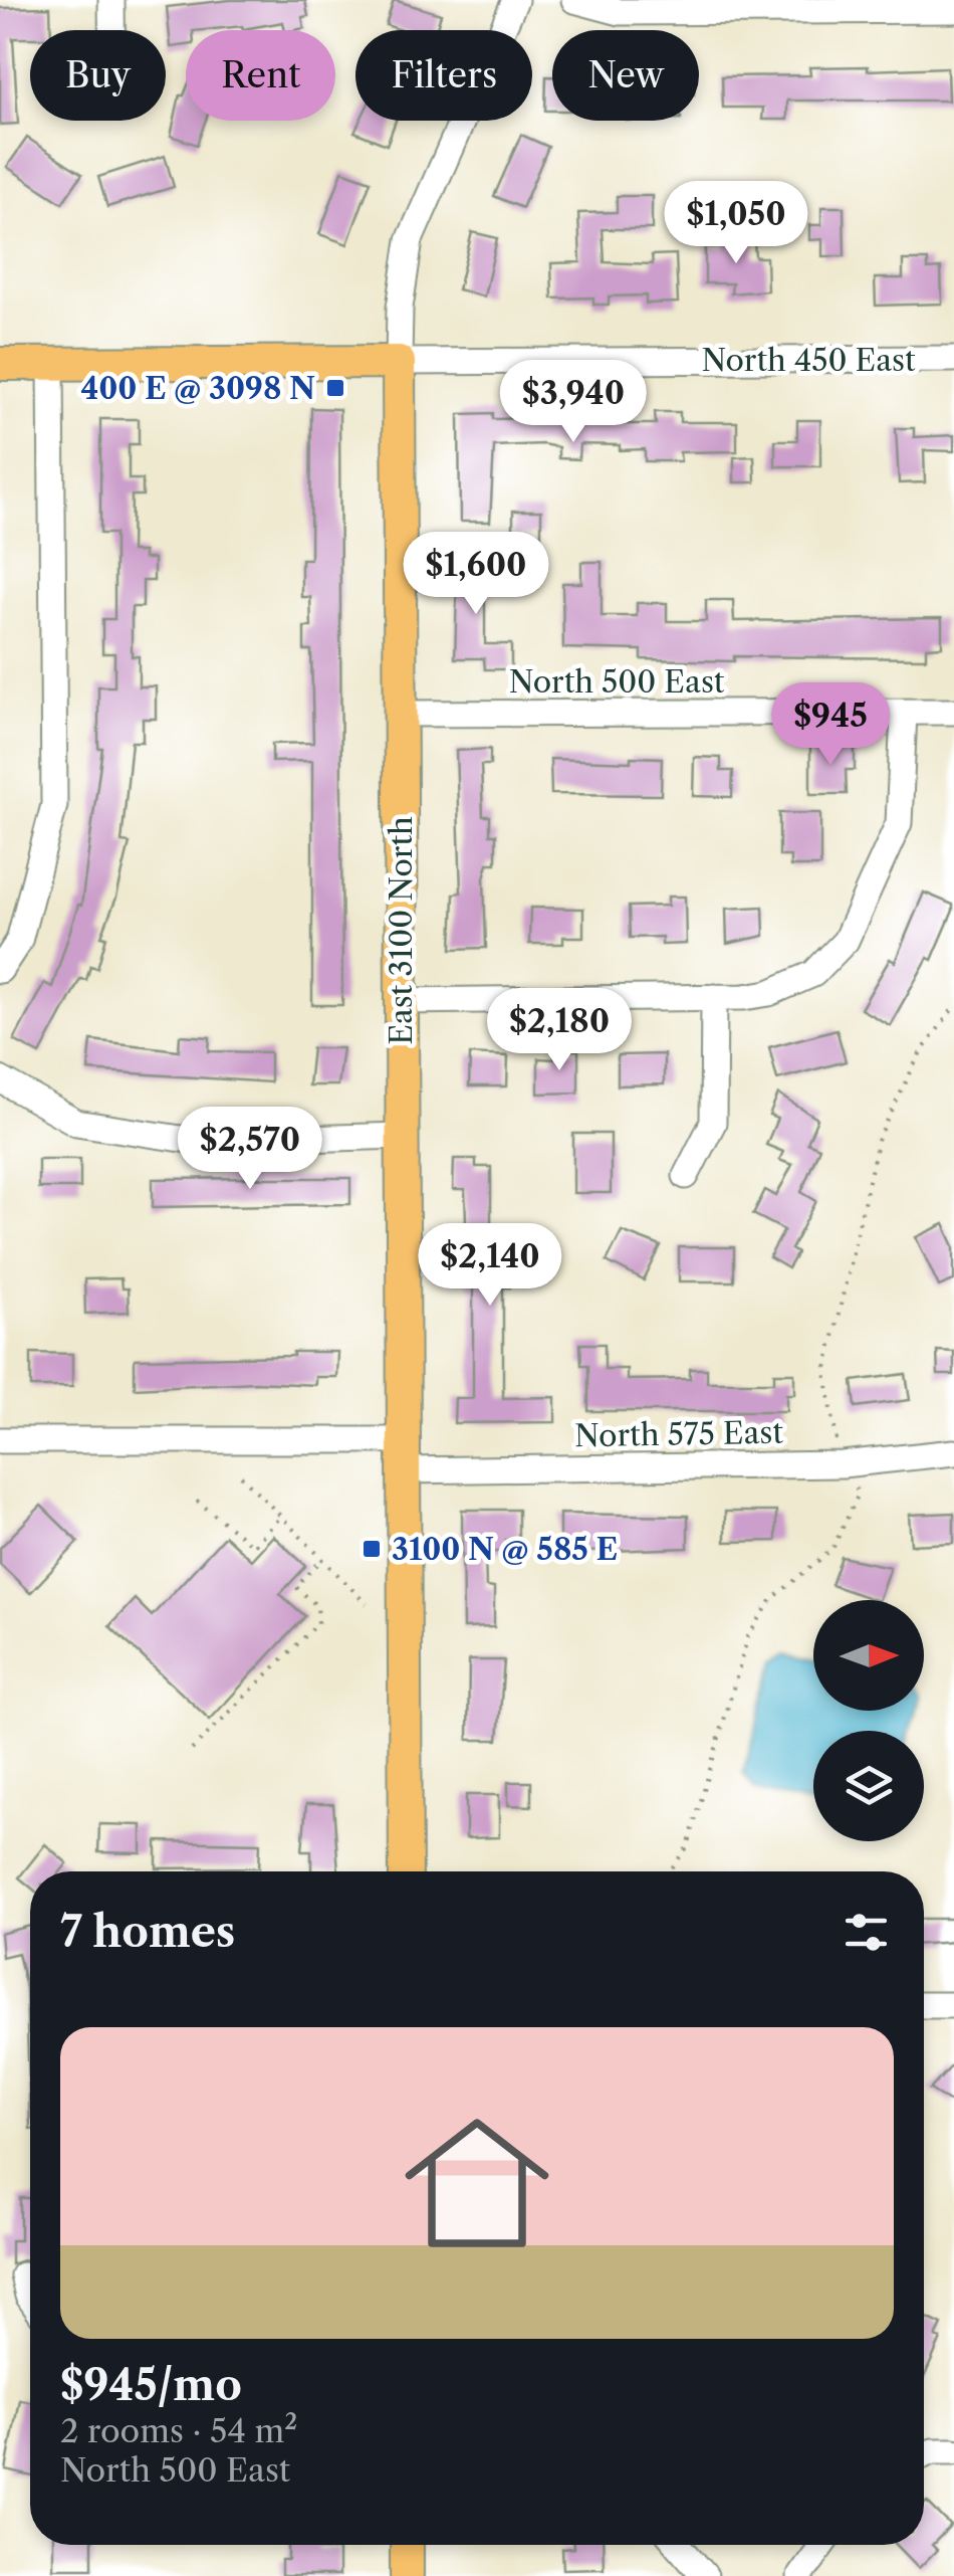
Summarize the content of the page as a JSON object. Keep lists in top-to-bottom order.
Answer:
{
  "streets": {
    "main road": ["North 450 East", "East 3100 North"],
    "street": ["North 500 East", "North 575 East"]
  },
  "crossings": [
    ["North 450 East", "East 3100 North"],
    ["North 500 East", "East 3100 North"],
    ["East 3100 North", "North 575 East"]
  ],
  "places": {
    "transit": ["400 E @ 3098 N", "3100 N @ 585 E"]
  },
  "north": "right",
  "page": {
    "chip": [
      "Buy",
      "Rent",
      "Filters",
      "New"
    ],
    "price": [
      "$1,050",
      "$3,940",
      "$1,600",
      "$945",
      "$2,180",
      "$2,570",
      "$2,140"
    ],
    "heading": "7 homes",
    "list": [
      {
        "name": "$945/mo",
        "note": "2 rooms · 54 m² · North 500 East"
      }
    ]
  }
}
